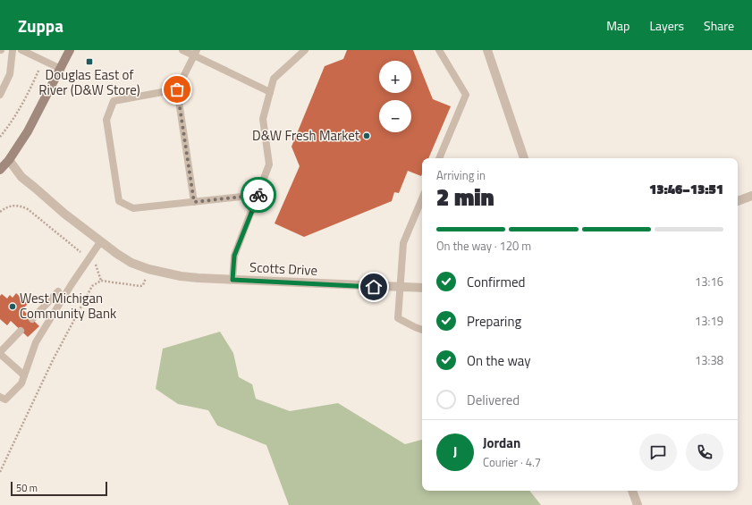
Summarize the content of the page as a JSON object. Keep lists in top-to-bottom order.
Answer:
{
  "streets": {
    "street": ["Scotts Drive"]
  },
  "places": {
    "transit": ["Douglas East of River (D&W Store)"],
    "other": ["D&W Fresh Market", "West Michigan Community Bank"]
  },
  "scale_bar": "50 m",
  "page": {
    "header": "Zuppa",
    "nav": ["Map", "Layers", "Share"],
    "map_buttons": ["+", "−"],
    "heading": ["2 min", "Arriving in", "13:46–13:51"],
    "panel": ["Jordan", "Courier · 4.7"],
    "bar": "On the way · 120 m",
    "list": [
      ["Confirmed", "13:16"],
      ["Preparing", "13:19"],
      ["On the way", "13:38"],
      "Delivered"
    ],
    "round": "J",
    "scale": "50 m"
  }
}
